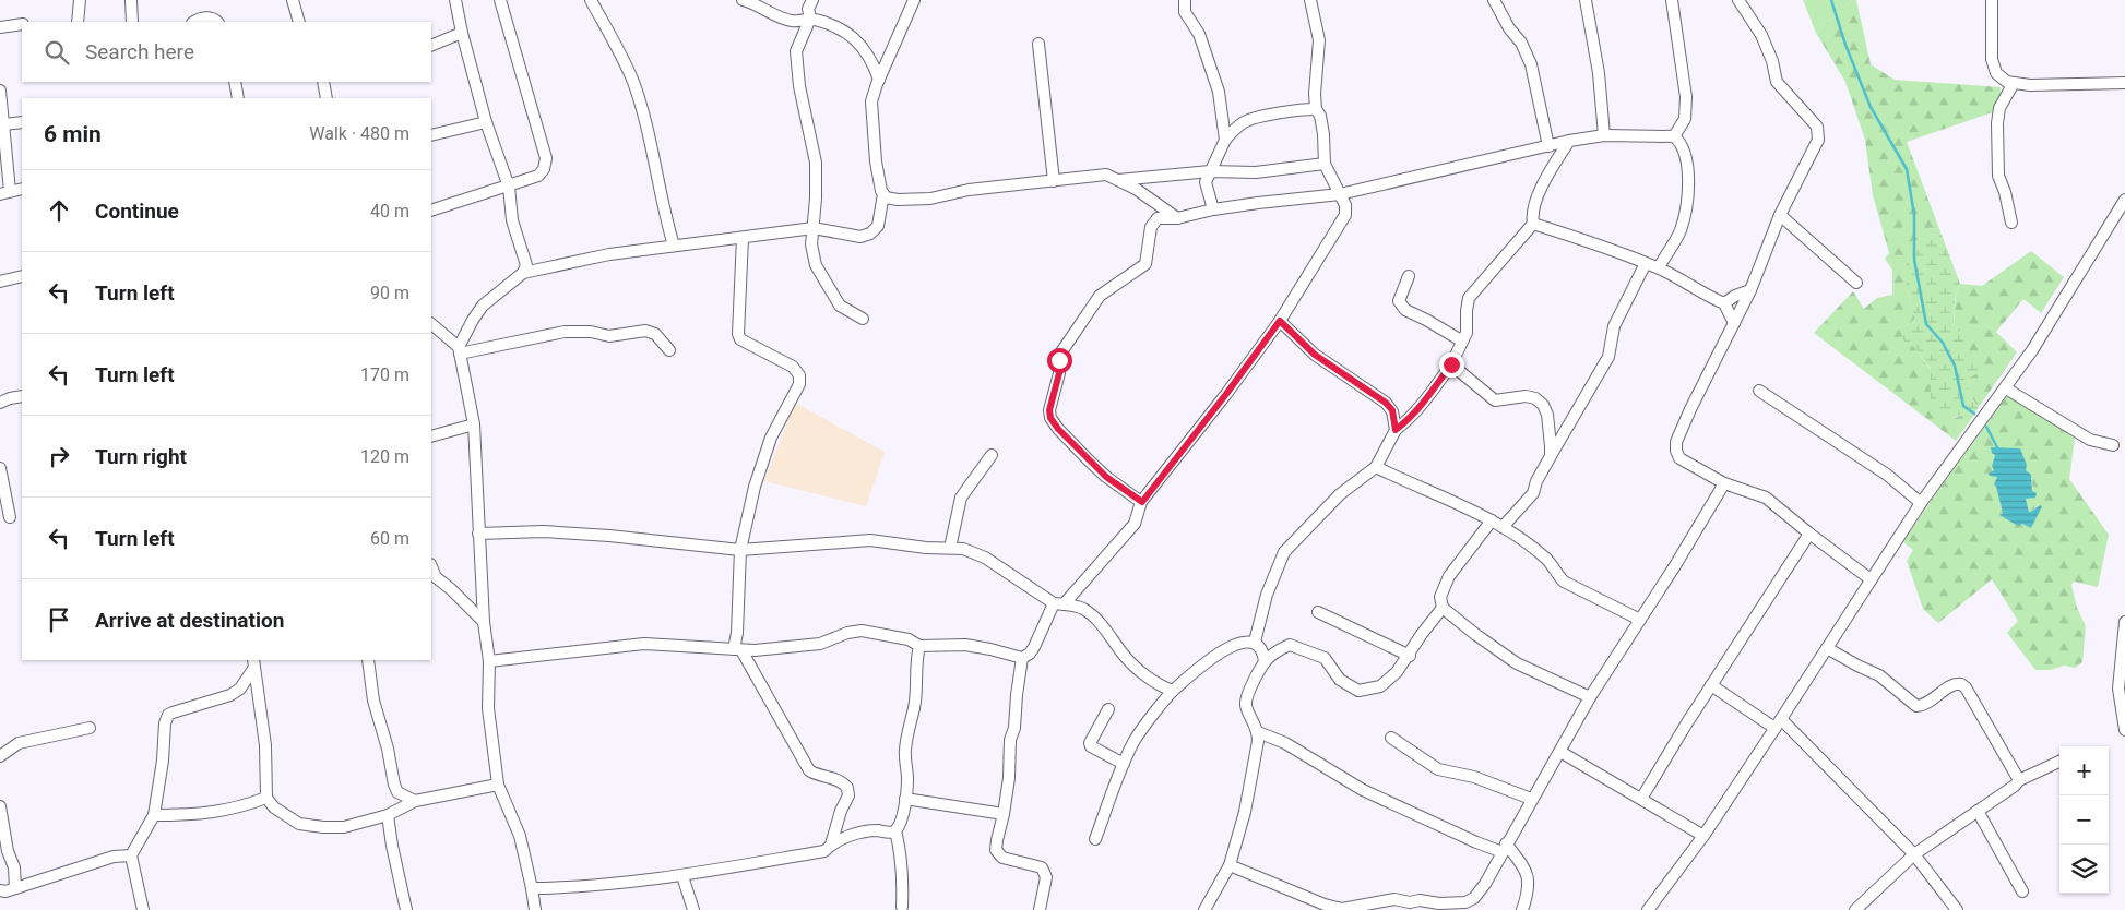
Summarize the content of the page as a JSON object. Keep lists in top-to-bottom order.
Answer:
{
  "page": {
    "search": "Search here",
    "heading": ["6 min", "Walk · 480 m"],
    "list": [
      ["Continue", "40 m"],
      ["Turn left", "90 m"],
      ["Turn left", "170 m"],
      ["Turn right", "120 m"],
      ["Turn left", "60 m"],
      "Arrive at destination"
    ],
    "map_buttons": ["+", "−"]
  }
}
